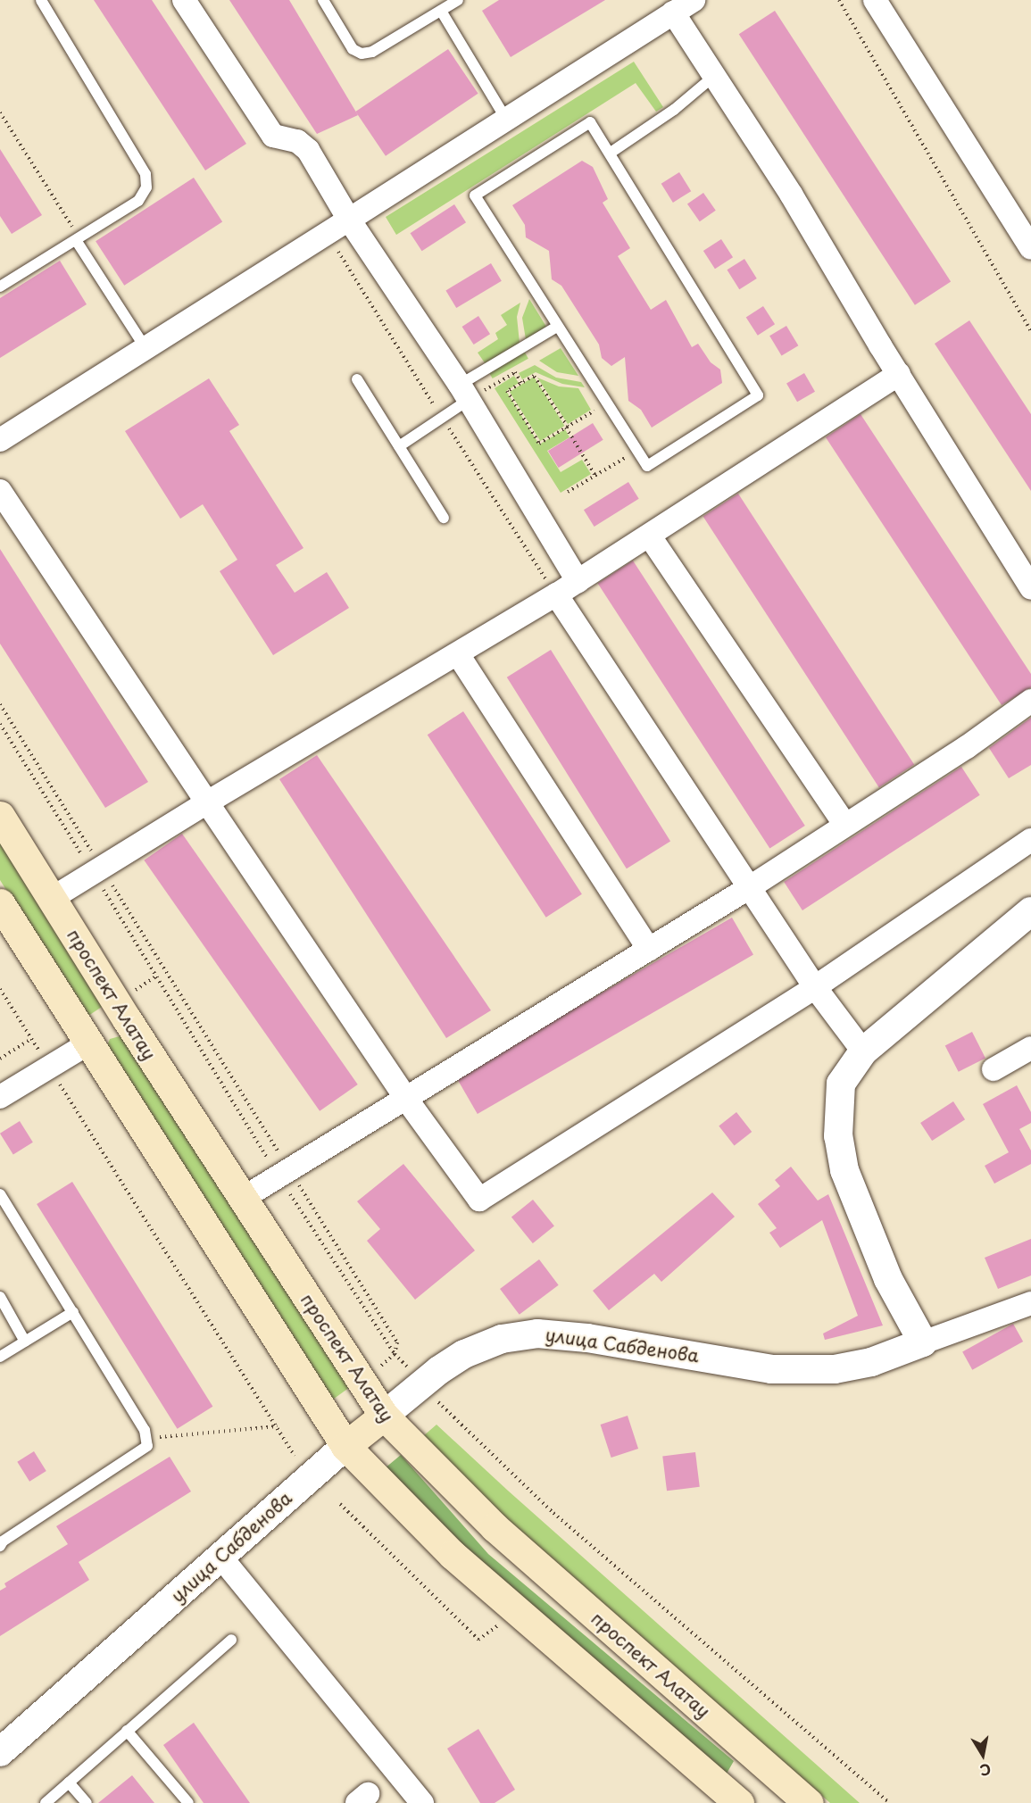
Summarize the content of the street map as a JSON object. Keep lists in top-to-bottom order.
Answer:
{
  "streets": {
    "main road": ["проспект Алатау", "улица Сабденова"]
  },
  "crossings": [
    ["проспект Алатау", "улица Сабденова"]
  ],
  "north": "bottom"
}
